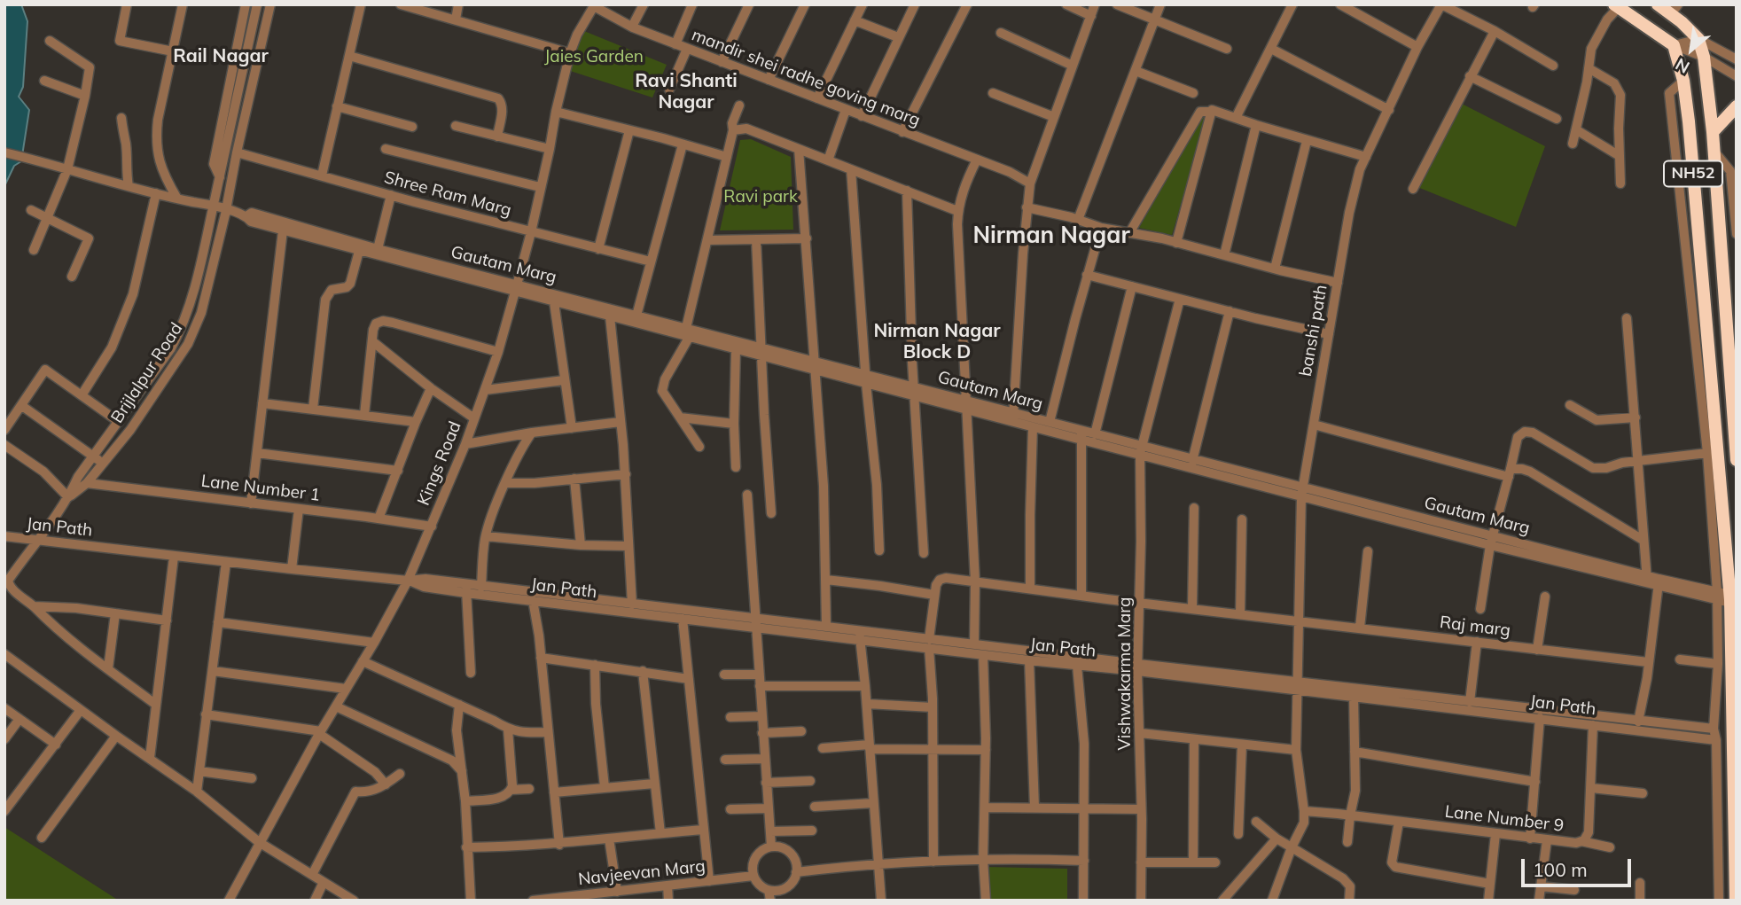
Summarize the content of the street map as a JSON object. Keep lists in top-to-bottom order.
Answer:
{
  "streets": {
    "highway": ["NH52"],
    "street": [
      "mandir shei radhe goving marg",
      "Shree Ram Marg",
      "Gautam Marg",
      "banshi path",
      "Brijlalpur Road",
      "Kings Road",
      "Lane Number 1",
      "Jan Path",
      "Raj marg",
      "Vishwakarma Marg",
      "Lane Number 9",
      "Navjeevan Marg"
    ]
  },
  "crossings": [
    ["mandir shei radhe goving marg", "Kings Road"],
    ["NH52", "Gautam Marg"],
    ["Shree Ram Marg", "Brijlalpur Road"],
    ["Shree Ram Marg", "Kings Road"],
    ["Gautam Marg", "banshi path"],
    ["Gautam Marg", "Kings Road"],
    ["Gautam Marg", "Vishwakarma Marg"],
    ["banshi path", "Jan Path"],
    ["banshi path", "Raj marg"],
    ["banshi path", "Lane Number 9"],
    ["Brijlalpur Road", "Lane Number 1"],
    ["Brijlalpur Road", "Jan Path"],
    ["Kings Road", "Lane Number 1"],
    ["Kings Road", "Jan Path"],
    ["Jan Path", "Vishwakarma Marg"],
    ["Jan Path", "Lane Number 9"],
    ["Raj marg", "Vishwakarma Marg"]
  ],
  "districts": [
    "Rail Nagar",
    "Ravi Shanti Nagar",
    "Nirman Nagar",
    "Nirman Nagar Block D"
  ],
  "parks": ["Jaies Garden", "Ravi park"],
  "scale_bar": "100 m",
  "north": "bottom left"
}
